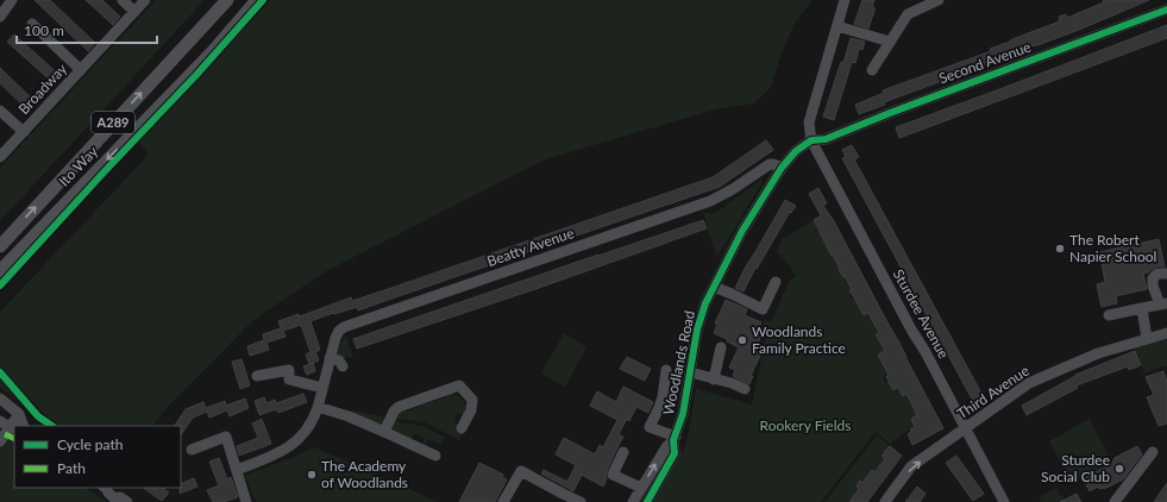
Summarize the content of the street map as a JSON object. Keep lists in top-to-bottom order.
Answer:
{
  "streets": {
    "main road": ["A289", "Ito Way"],
    "street": [
      "Second Avenue",
      "Broadway",
      "Beatty Avenue",
      "Sturdee Avenue",
      "Woodlands Road",
      "Third Avenue"
    ]
  },
  "crossings": [
    ["Second Avenue", "Sturdee Avenue"],
    ["Second Avenue", "Woodlands Road"],
    ["Beatty Avenue", "Woodlands Road"],
    ["Sturdee Avenue", "Woodlands Road"],
    ["Sturdee Avenue", "Third Avenue"]
  ],
  "parks": ["Rookery Fields"],
  "places": [
    "The Robert Napier School",
    "Woodlands Family Practice",
    "Sturdee Social Club",
    "The Academy of Woodlands"
  ],
  "legend": ["Cycle path", "Path"],
  "scale_bar": "100 m"
}
